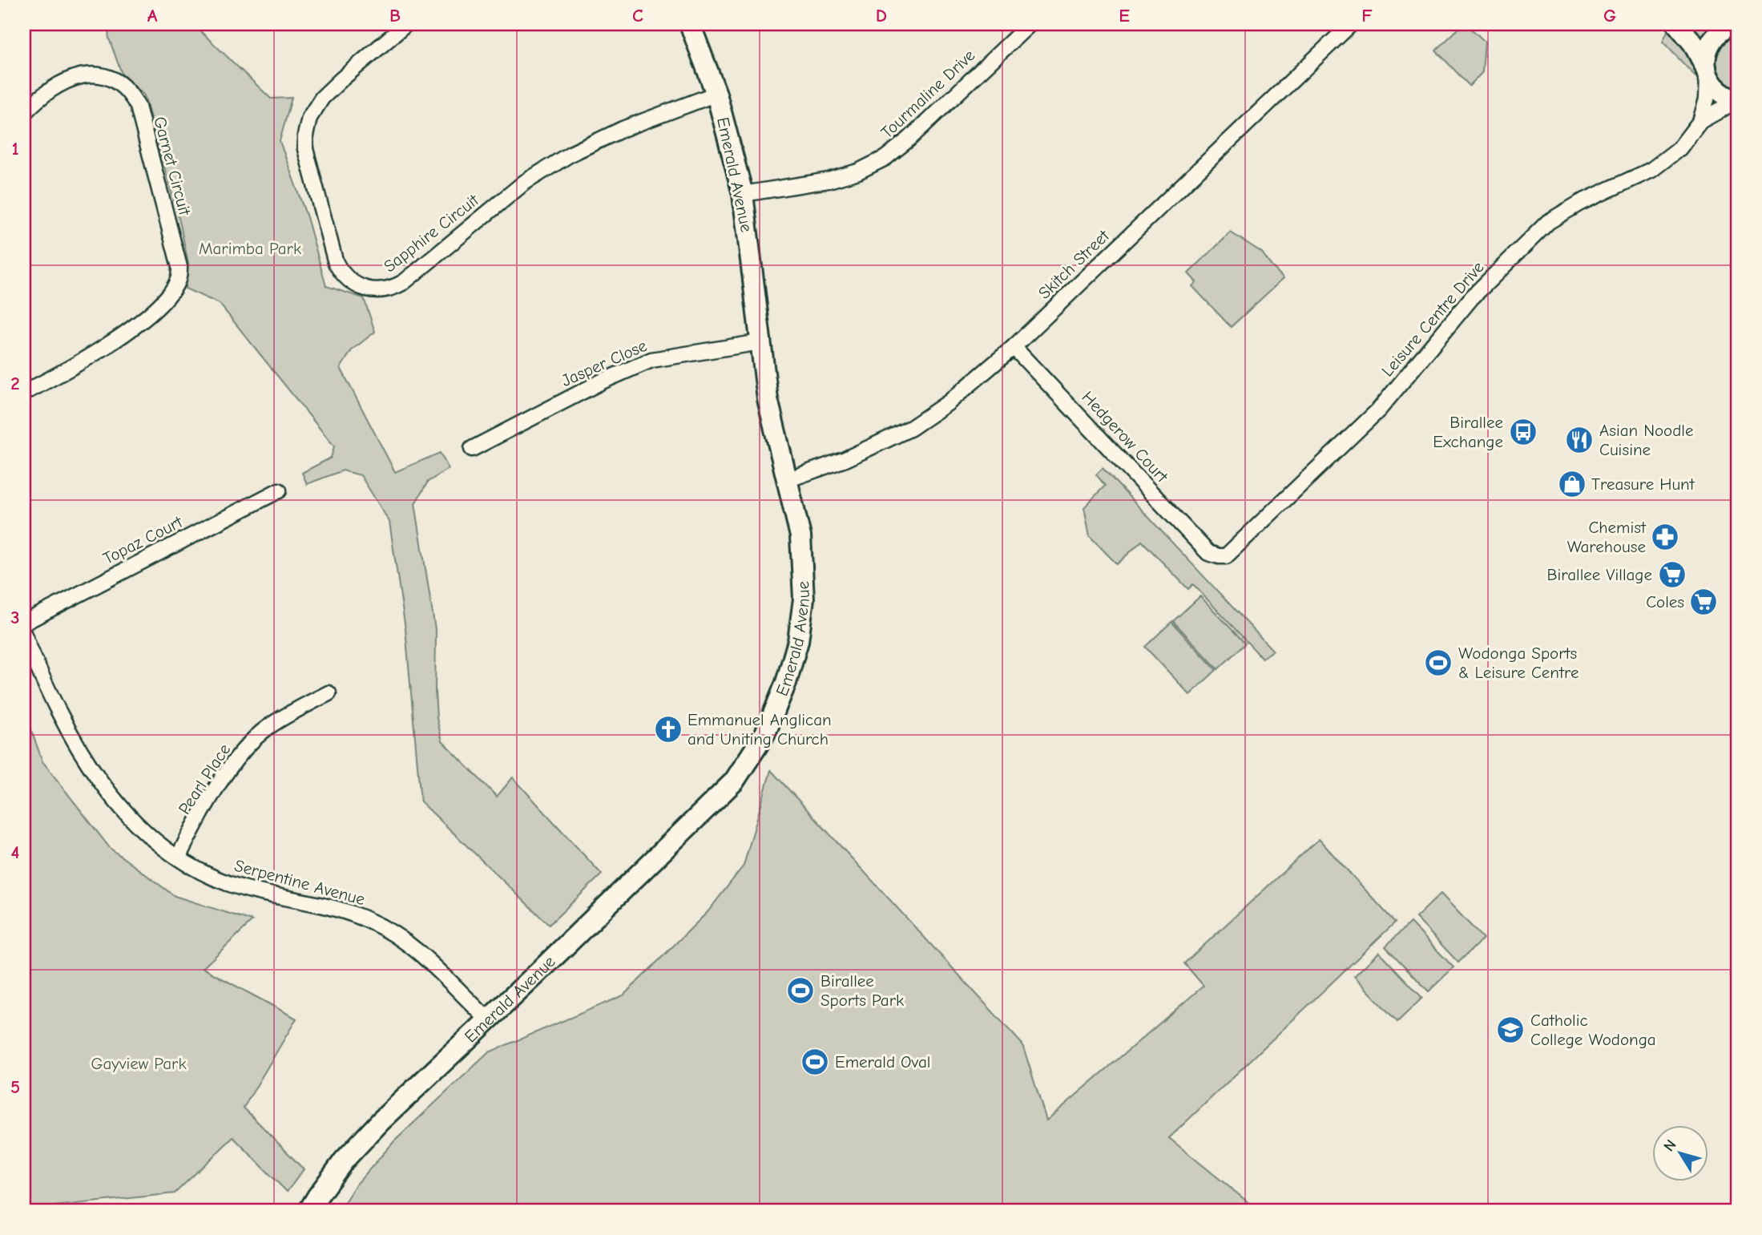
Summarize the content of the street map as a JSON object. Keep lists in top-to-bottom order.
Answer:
{
  "streets": {
    "street": [
      "Tourmaline Drive",
      "Garnet Circuit",
      "Emerald Avenue",
      "Sapphire Circuit",
      "Skitch Street",
      "Leisure Centre Drive",
      "Jasper Close",
      "Hedgerow Court",
      "Topaz Court",
      "Pearl Place",
      "Serpentine Avenue"
    ]
  },
  "crossings": [
    ["Tourmaline Drive", "Emerald Avenue"],
    ["Emerald Avenue", "Sapphire Circuit"],
    ["Emerald Avenue", "Skitch Street"],
    ["Emerald Avenue", "Jasper Close"],
    ["Emerald Avenue", "Serpentine Avenue"],
    ["Skitch Street", "Hedgerow Court"],
    ["Leisure Centre Drive", "Hedgerow Court"],
    ["Pearl Place", "Serpentine Avenue"]
  ],
  "parks": ["Marimba Park", "Gayview Park"],
  "places": {
    "bus stop": ["Birallee Exchange"],
    "restaurant": ["Asian Noodle Cuisine"],
    "shop": ["Treasure Hunt"],
    "pharmacy": ["Chemist Warehouse"],
    "supermarket": ["Birallee Village", "Coles"],
    "sports": ["Wodonga Sports & Leisure Centre", "Birallee Sports Park", "Emerald Oval"],
    "church": ["Emmanuel Anglican and Uniting Church"],
    "school or university": ["Catholic College Wodonga"]
  },
  "north": "top left",
  "grid": {
    "columns": [
      "A",
      "B",
      "C",
      "D",
      "E",
      "F",
      "G"
    ],
    "rows": [
      "1",
      "2",
      "3",
      "4",
      "5"
    ]
  }
}
